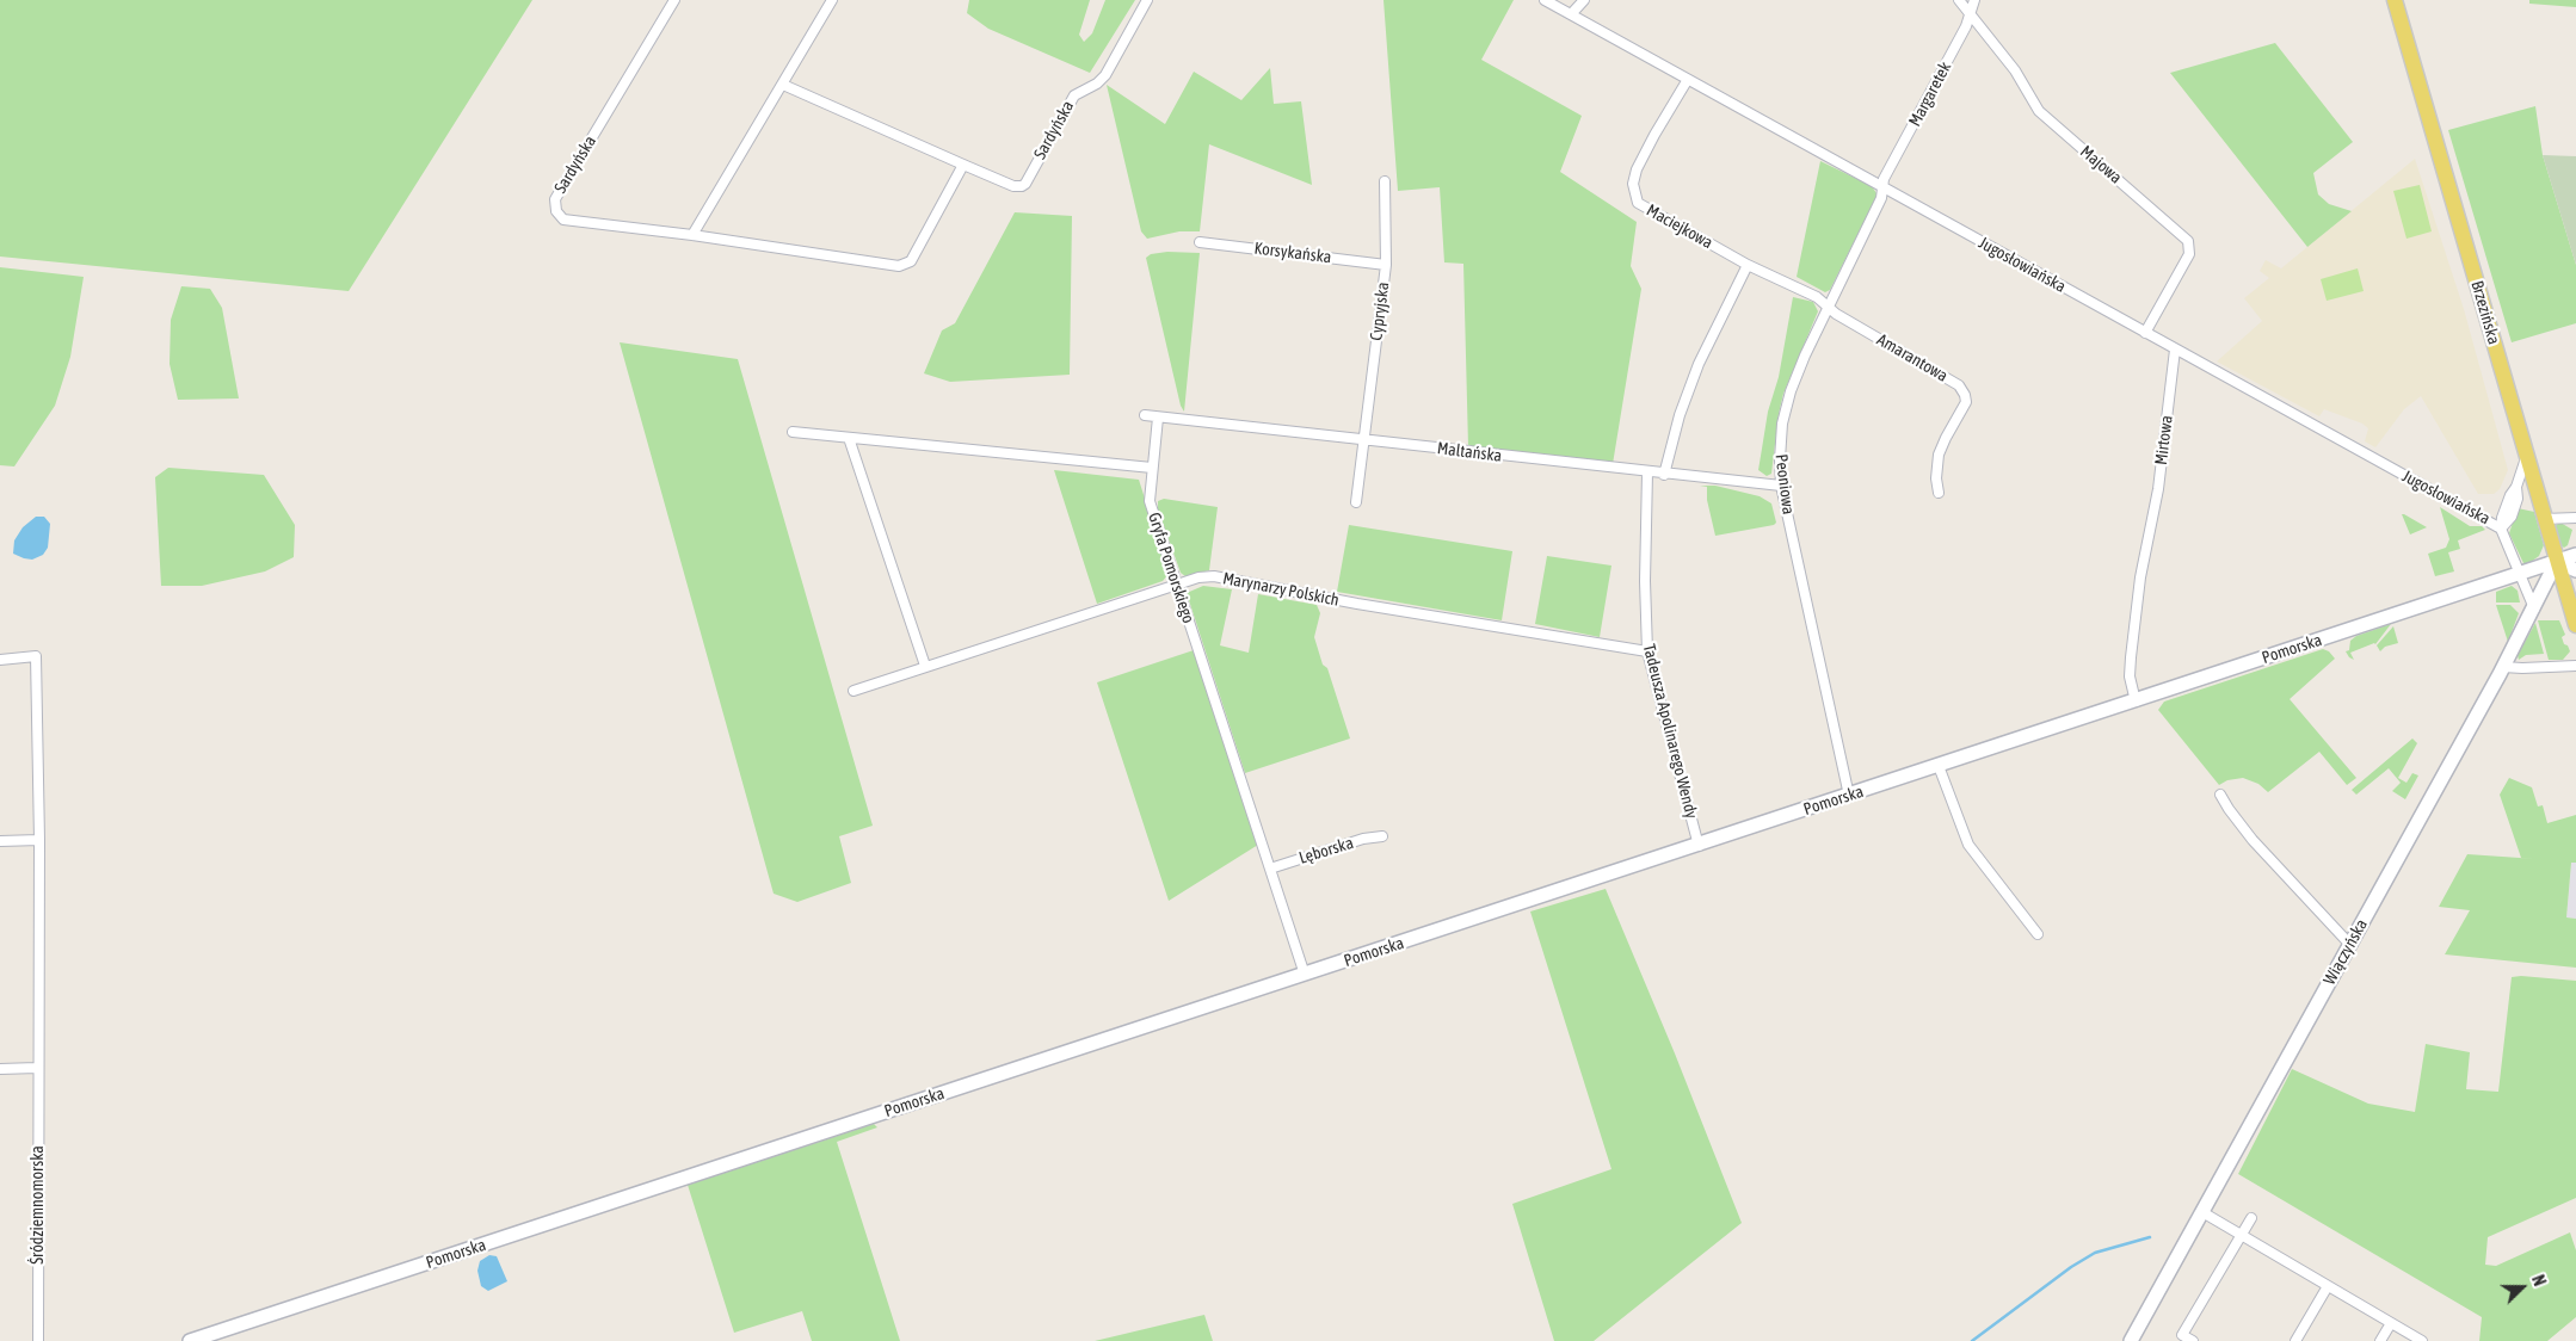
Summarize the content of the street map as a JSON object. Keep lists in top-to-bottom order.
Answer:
{
  "streets": {
    "main road": ["Brzezińska"],
    "street": [
      "Margaretek",
      "Sardyńska",
      "Majowa",
      "Maciejkowa",
      "Korsykańska",
      "Jugosłowiańska",
      "Cypryjska",
      "Amarantowa",
      "Mirtowa",
      "Maltańska",
      "Peoniowa",
      "Gryfa Pomorskiego",
      "Marynarzy Polskich",
      "Pomorska",
      "Tadeusza Apolinarego Wendy",
      "Lęborska",
      "Wiączyńska",
      "Śródziemnomorska"
    ]
  },
  "crossings": [
    ["Margaretek", "Majowa"],
    ["Margaretek", "Jugosłowiańska"],
    ["Margaretek", "Peoniowa"],
    ["Majowa", "Jugosłowiańska"],
    ["Maciejkowa", "Jugosłowiańska"],
    ["Maciejkowa", "Amarantowa"],
    ["Maciejkowa", "Peoniowa"],
    ["Korsykańska", "Cypryjska"],
    ["Jugosłowiańska", "Mirtowa"],
    ["Jugosłowiańska", "Peoniowa"],
    ["Cypryjska", "Maltańska"],
    ["Brzezińska", "Pomorska"],
    ["Brzezińska", "Wiączyńska"],
    ["Amarantowa", "Peoniowa"],
    ["Mirtowa", "Pomorska"],
    ["Maltańska", "Peoniowa"],
    ["Maltańska", "Tadeusza Apolinarego Wendy"],
    ["Peoniowa", "Pomorska"],
    ["Gryfa Pomorskiego", "Marynarzy Polskich"],
    ["Gryfa Pomorskiego", "Pomorska"],
    ["Gryfa Pomorskiego", "Lęborska"],
    ["Marynarzy Polskich", "Tadeusza Apolinarego Wendy"],
    ["Pomorska", "Tadeusza Apolinarego Wendy"],
    ["Pomorska", "Wiączyńska"]
  ],
  "north": "right"
}
